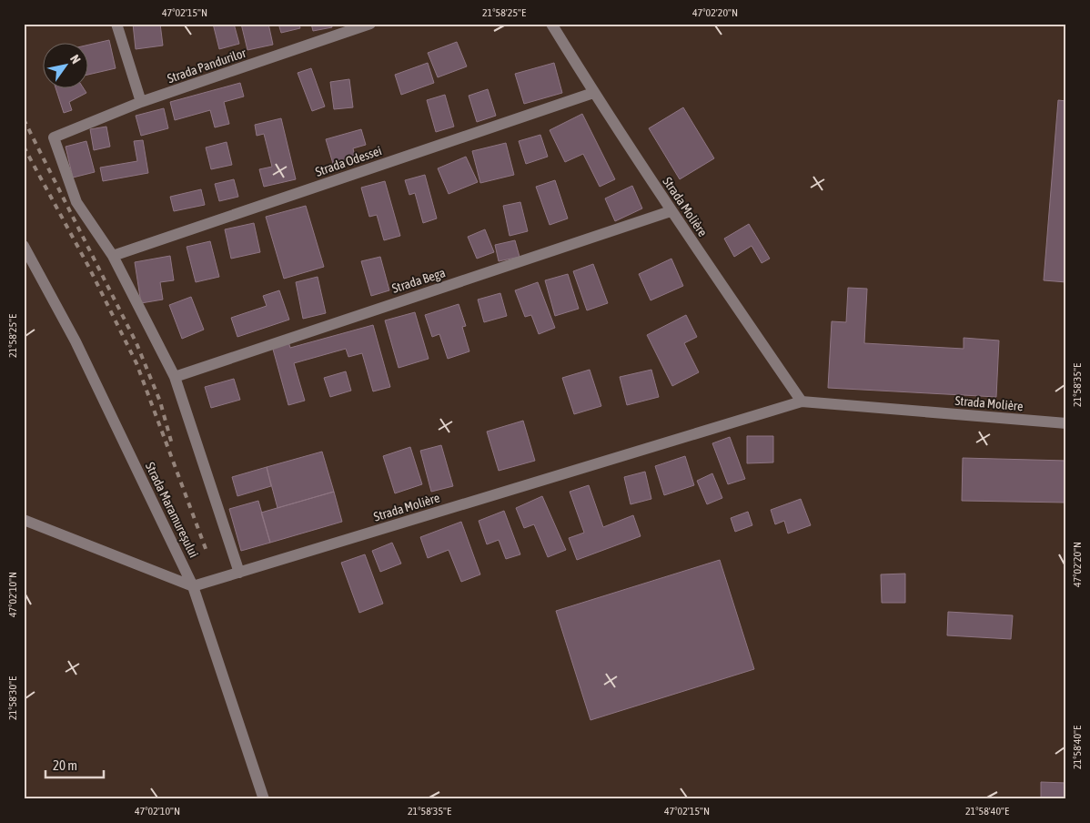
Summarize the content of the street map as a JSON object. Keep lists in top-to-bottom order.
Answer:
{
  "streets": {
    "street": [
      "Strada Pandurilor",
      "Strada Odessei",
      "Strada Molière",
      "Strada Bega",
      "Strada Maramureșului"
    ]
  },
  "crossings": [
    ["Strada Pandurilor", "Strada Odessei"],
    ["Strada Odessei", "Strada Molière"],
    ["Strada Molière", "Strada Bega"],
    ["Strada Molière", "Strada Maramureșului"]
  ],
  "scale_bar": "20 m",
  "north": "top right",
  "coordinates": [
    "47°02'15\"N",
    "21°58'25\"E",
    "47°02'20\"N",
    "21°58'35\"E",
    "47°02'10\"N",
    "21°58'30\"E",
    "21°58'40\"E"
  ]
}
